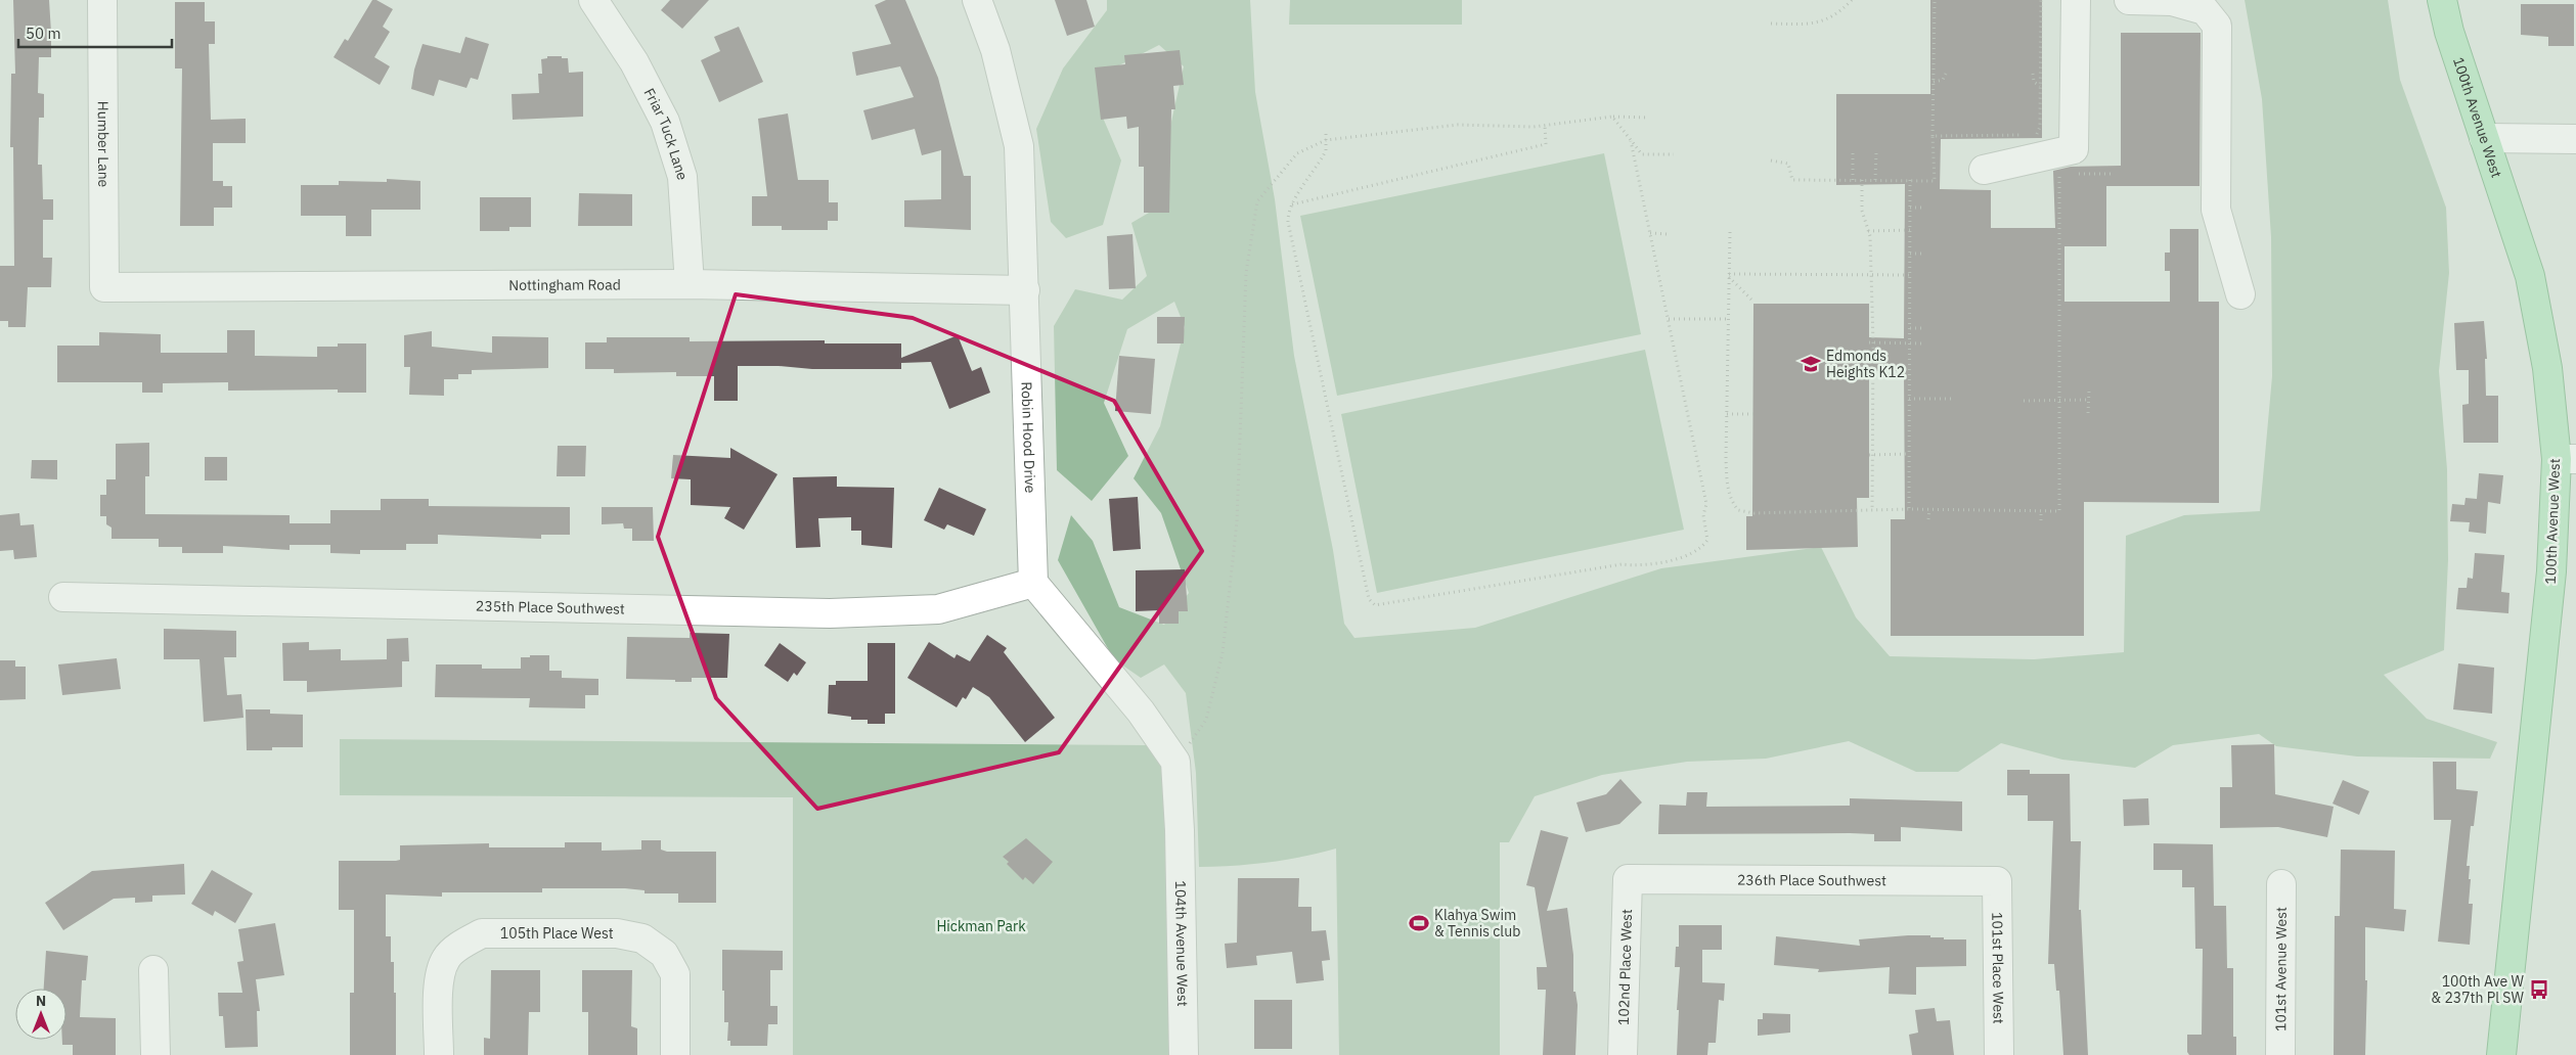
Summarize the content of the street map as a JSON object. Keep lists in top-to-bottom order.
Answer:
{
  "streets": {
    "main road": ["100th Avenue West"],
    "street": [
      "Friar Tuck Lane",
      "Humber Lane",
      "Nottingham Road",
      "Robin Hood Drive",
      "235th Place Southwest",
      "236th Place Southwest",
      "105th Place West",
      "104th Avenue West",
      "102nd Place West",
      "101st Place West",
      "101st Avenue West"
    ]
  },
  "crossings": [
    ["Friar Tuck Lane", "Nottingham Road"],
    ["Humber Lane", "Nottingham Road"],
    ["Nottingham Road", "Robin Hood Drive"],
    ["Robin Hood Drive", "235th Place Southwest"],
    ["236th Place Southwest", "102nd Place West"],
    ["236th Place Southwest", "101st Place West"]
  ],
  "parks": ["Hickman Park"],
  "places": {
    "school or university": ["Edmonds Heights K12"],
    "sports": ["Klahya Swim & Tennis club"],
    "bus stop": ["100th Ave W & 237th Pl SW"]
  },
  "scale_bar": "50 m",
  "north": "top"
}
